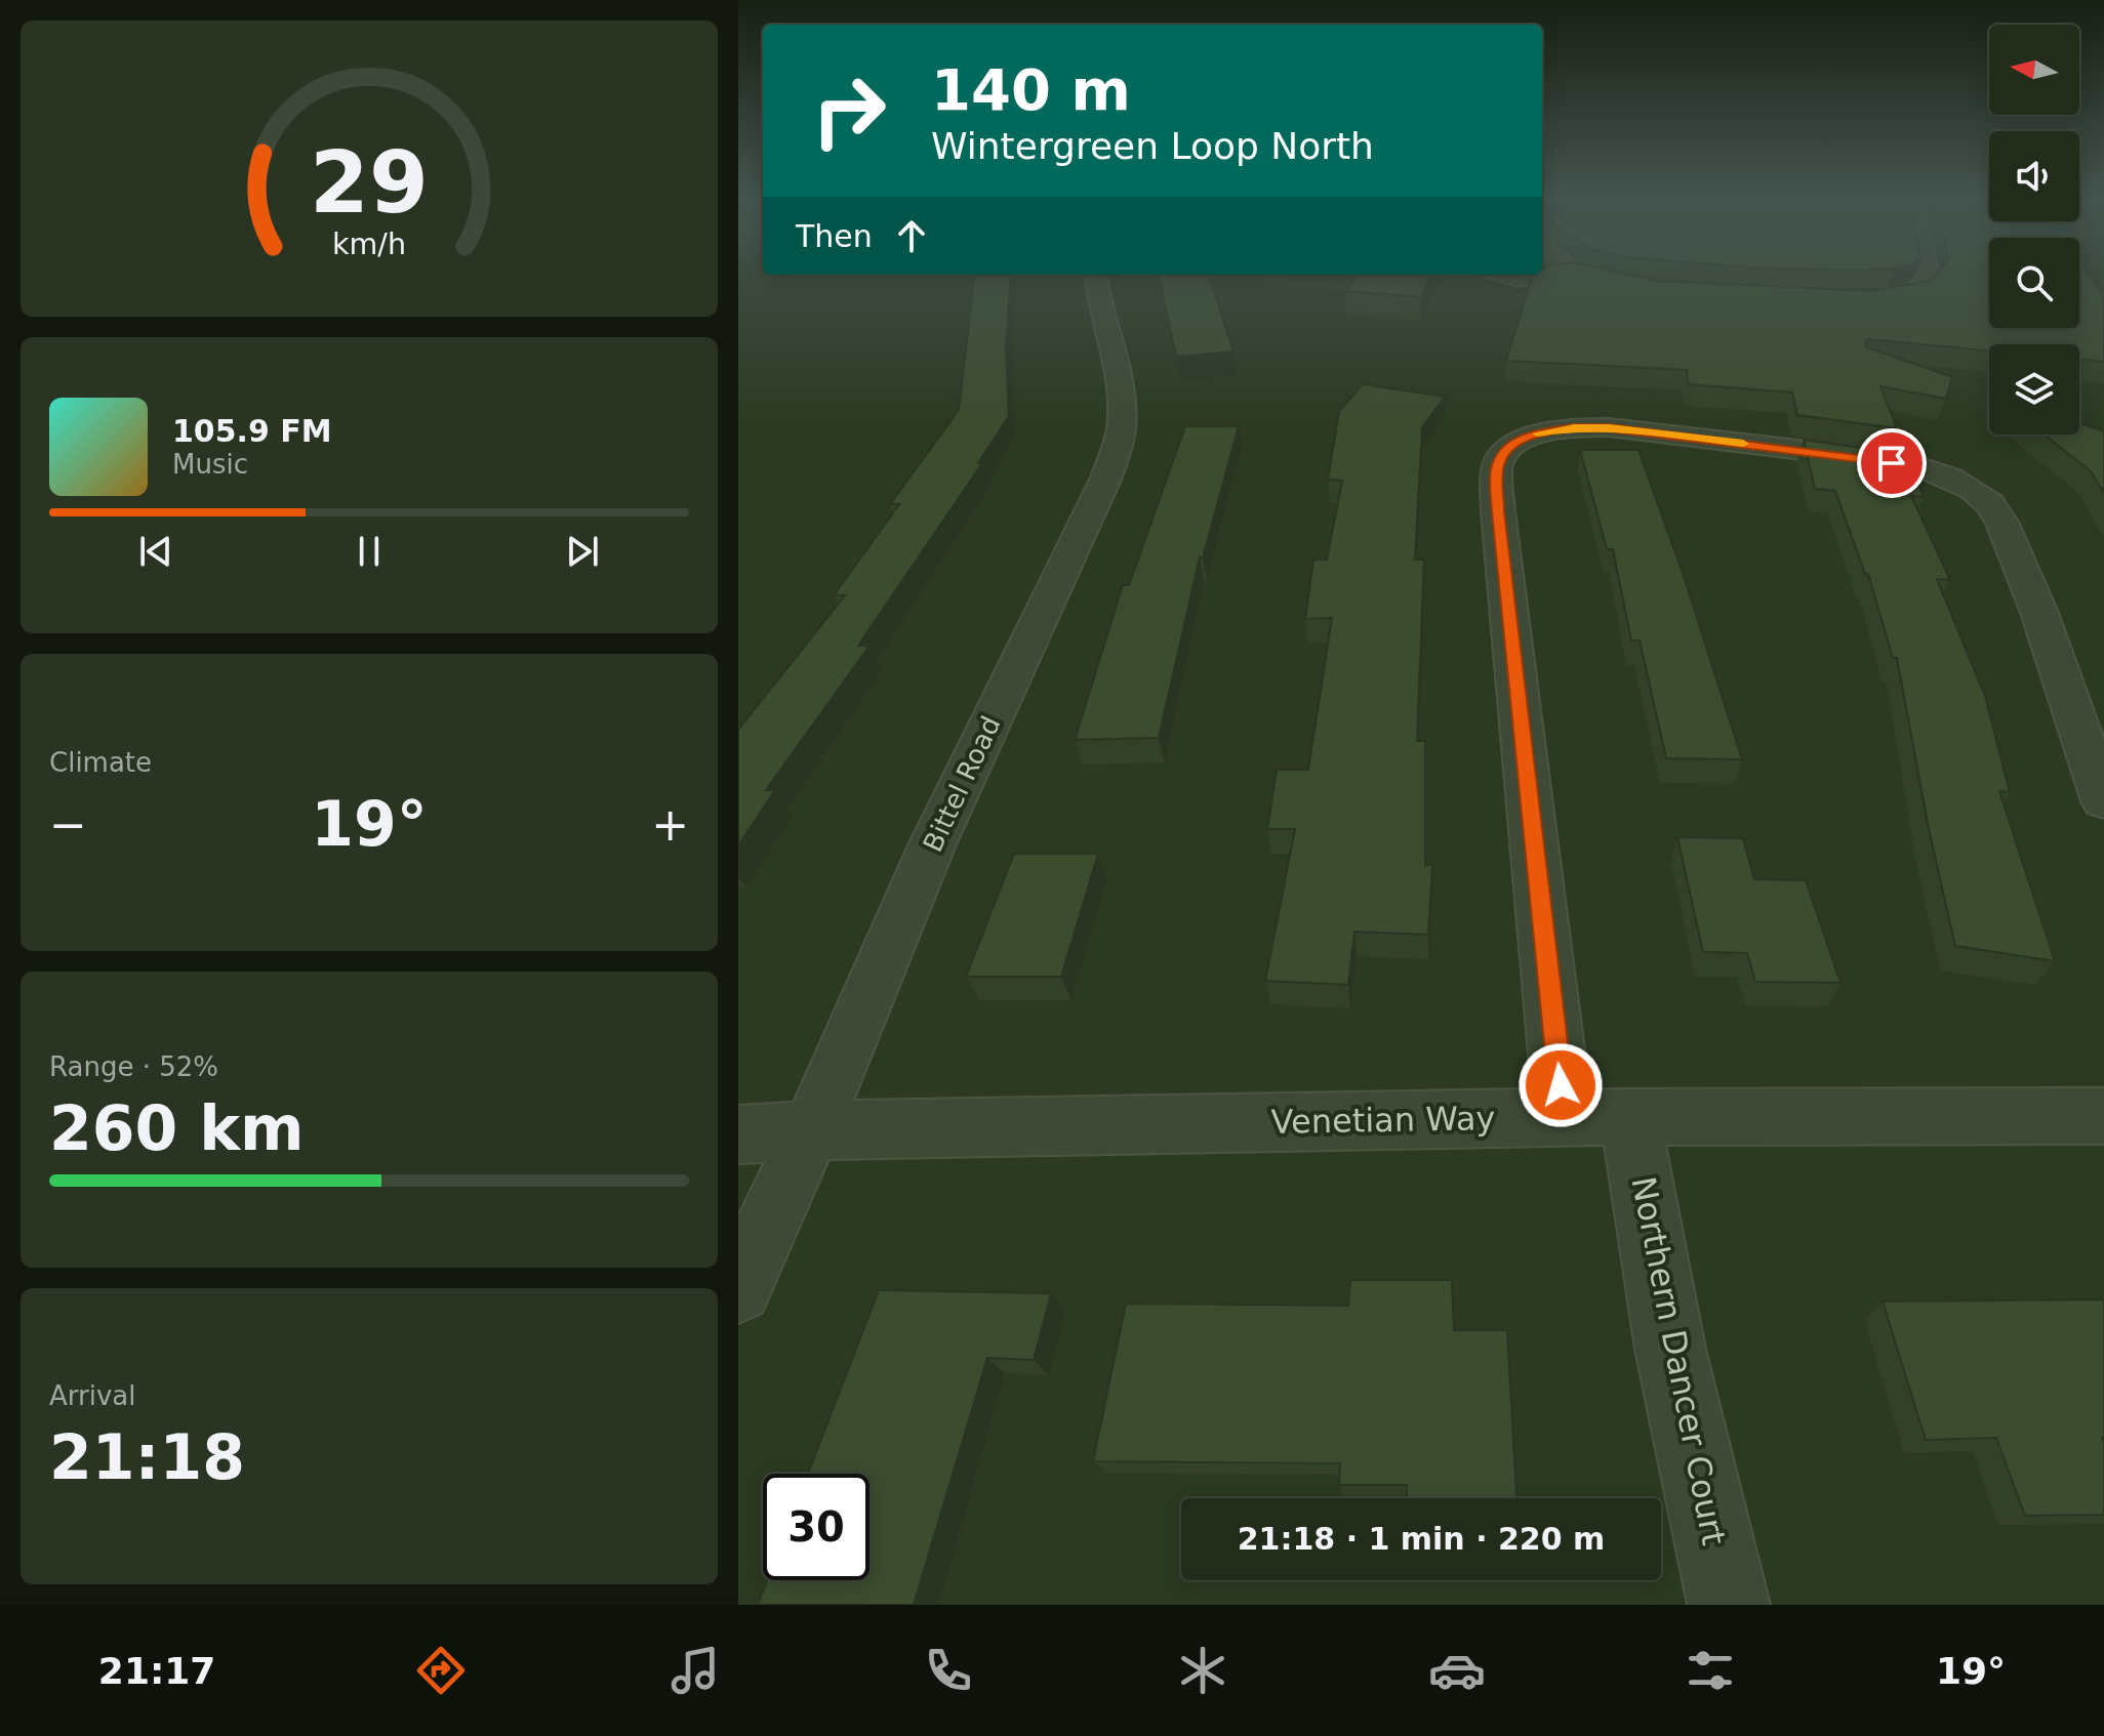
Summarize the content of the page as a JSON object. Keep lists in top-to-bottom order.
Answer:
{
  "streets": {
    "street": ["Bittel Road", "Venetian Way", "Northern Dancer Court"]
  },
  "crossings": [
    ["Bittel Road", "Venetian Way"],
    ["Venetian Way", "Northern Dancer Court"]
  ],
  "north": "left",
  "page": {
    "turn": ["140 m", "Wintergreen Loop North"],
    "then": "Then",
    "song": ["105.9 FM", "Music"],
    "tile": [
      "Climate",
      ["Range · 52%", "260 km"],
      ["Arrival", "21:18"]
    ],
    "heat": ["−", "19°", "+"],
    "limit": "30",
    "trip": "21:18 · 1 min · 220 m",
    "tabs": ["21:17", "19°"],
    "gauge": ["29", "km/h"]
  }
}
